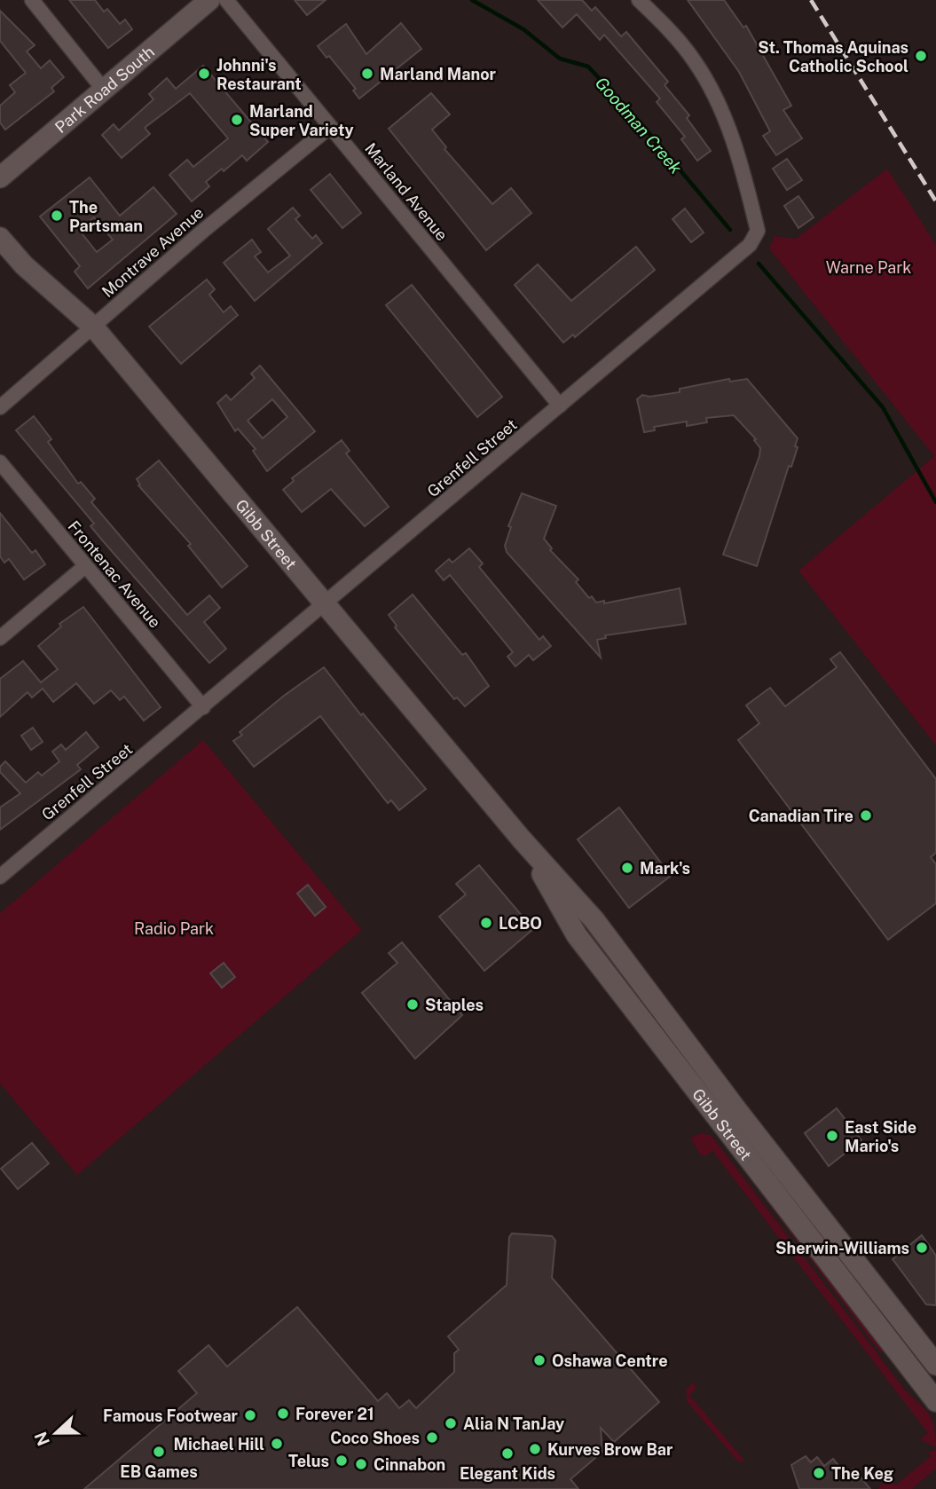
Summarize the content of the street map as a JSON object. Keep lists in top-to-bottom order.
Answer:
{
  "streets": {
    "main road": ["Park Road South", "Gibb Street"],
    "street": [
      "Marland Avenue",
      "Montrave Avenue",
      "Grenfell Street",
      "Frontenac Avenue"
    ]
  },
  "crossings": [
    ["Marland Avenue", "Montrave Avenue"],
    ["Marland Avenue", "Grenfell Street"],
    ["Montrave Avenue", "Gibb Street"],
    ["Grenfell Street", "Gibb Street"],
    ["Grenfell Street", "Frontenac Avenue"]
  ],
  "water": ["Goodman Creek"],
  "parks": ["Warne Park", "Radio Park"],
  "places": [
    "St. Thomas Aquinas Catholic School",
    "Johnni's Restaurant",
    "Marland Manor",
    "Marland Super Variety",
    "The Partsman",
    "Canadian Tire",
    "Mark's",
    "LCBO",
    "Staples",
    "East Side Mario's",
    "Sherwin-Williams",
    "Oshawa Centre",
    "Forever 21",
    "Famous Footwear",
    "Alia N TanJay",
    "Coco Shoes",
    "Michael Hill",
    "Kurves Brow Bar",
    "EB Games",
    "Elegant Kids",
    "Telus",
    "Cinnabon",
    "The Keg"
  ],
  "north": "left"
}
